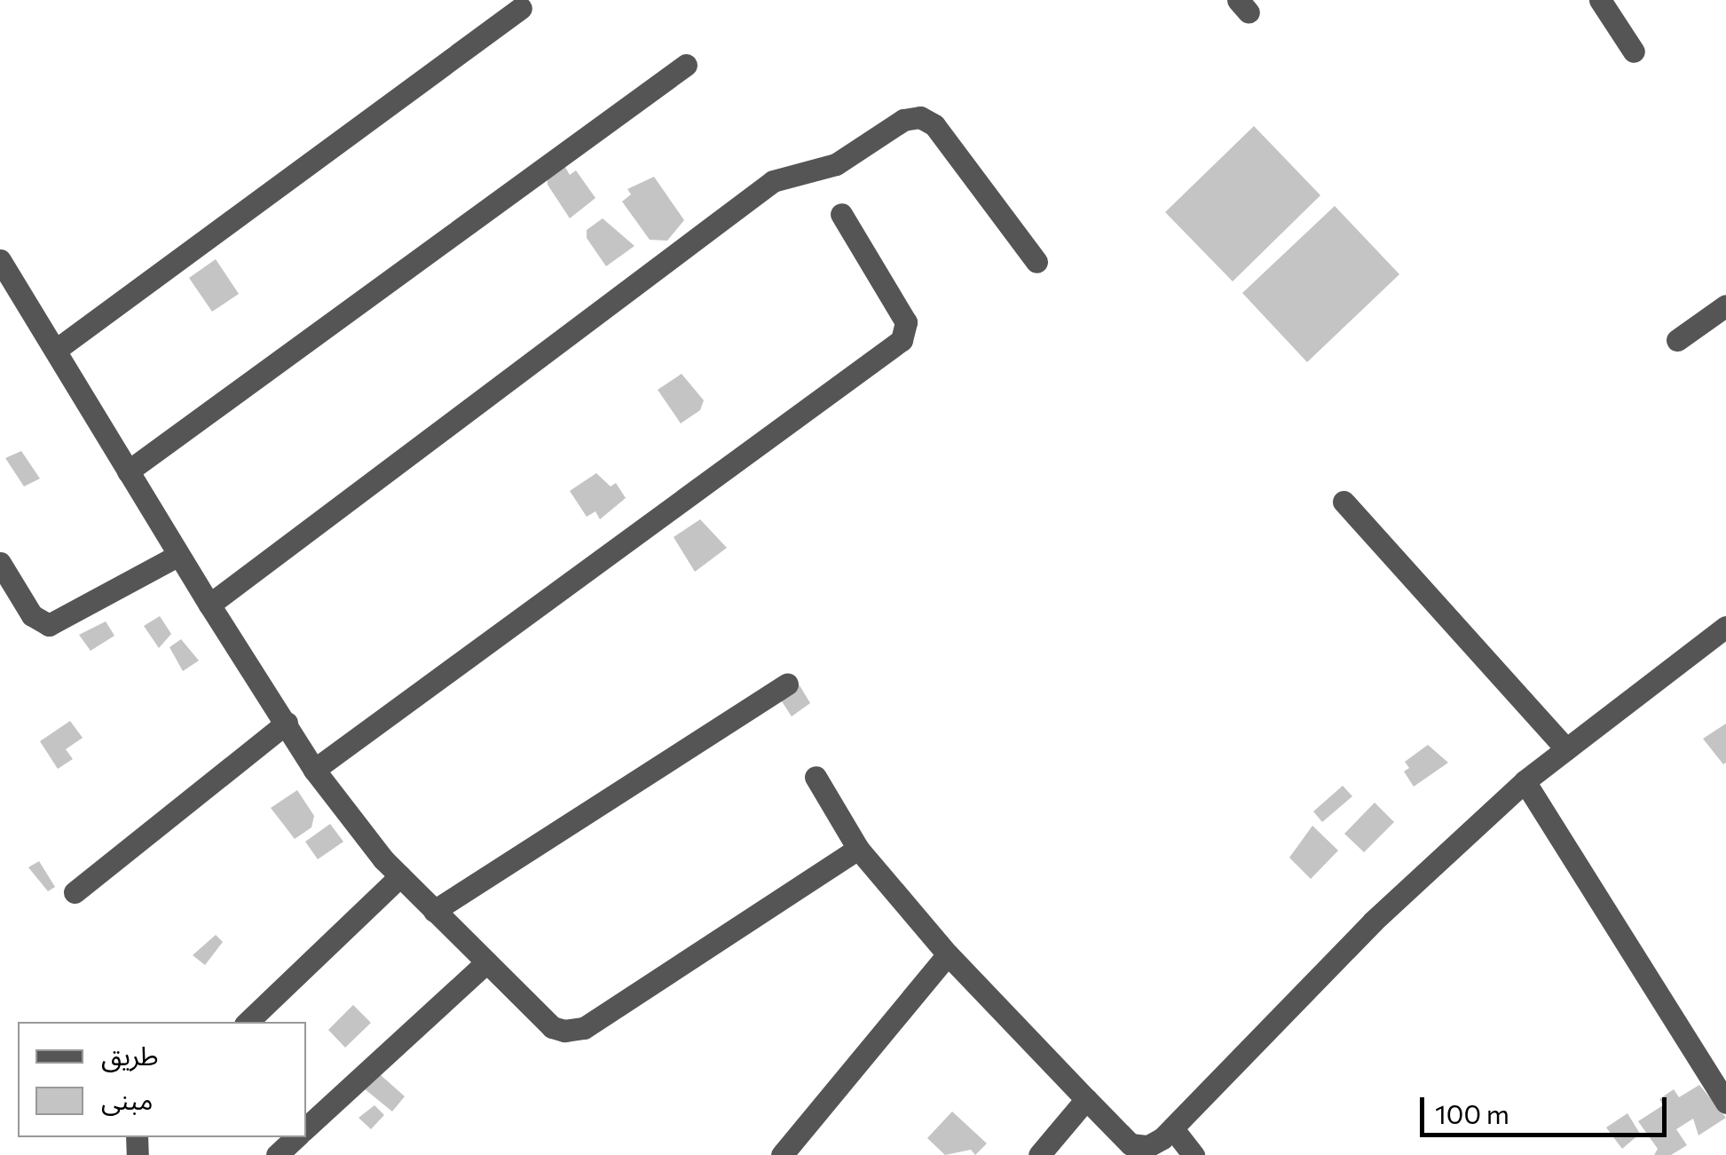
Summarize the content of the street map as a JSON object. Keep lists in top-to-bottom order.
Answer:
{
  "legend": ["طريق", "مبنى"],
  "scale_bar": "100 m"
}
